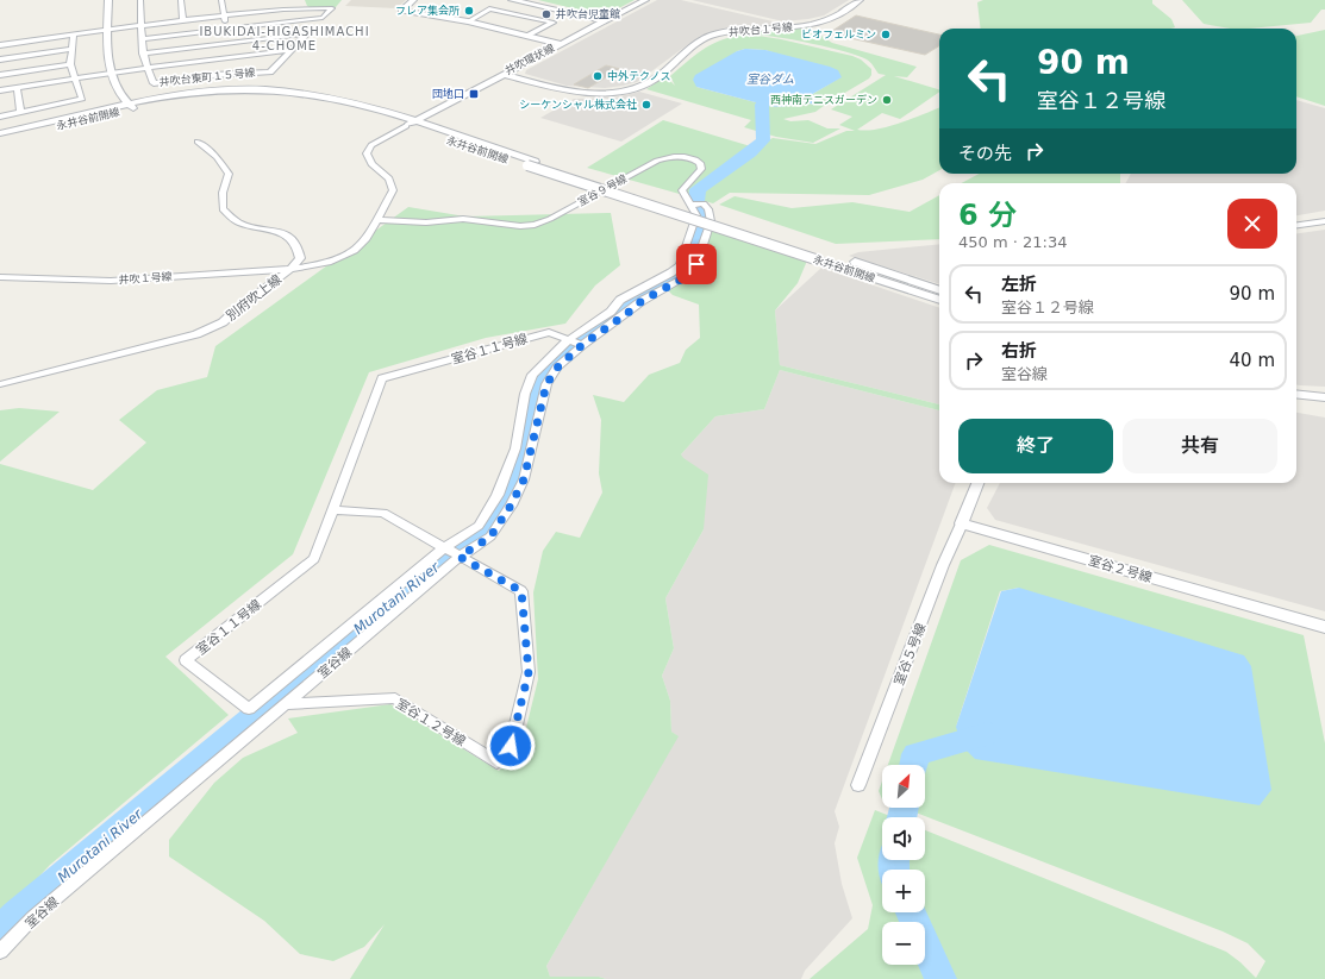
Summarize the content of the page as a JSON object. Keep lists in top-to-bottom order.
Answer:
{
  "streets": {
    "street": [
      "井吹台１号線",
      "井吹環状線",
      "井吹台東町１５号線",
      "永井谷前開線",
      "室谷９号線",
      "井吹１号線",
      "別府吹上線",
      "室谷１１号線",
      "室谷２号線",
      "室谷５号線",
      "室谷線",
      "室谷１２号線"
    ]
  },
  "crossings": [
    ["井吹台１号線", "井吹環状線"],
    ["井吹環状線", "永井谷前開線"],
    ["井吹環状線", "井吹１号線"],
    ["永井谷前開線", "井吹１号線"],
    ["室谷９号線", "井吹１号線"],
    ["室谷９号線", "室谷１１号線"],
    ["室谷９号線", "室谷線"],
    ["井吹１号線", "別府吹上線"],
    ["室谷１１号線", "室谷１２号線"],
    ["室谷２号線", "室谷５号線"],
    ["室谷線", "室谷１２号線"]
  ],
  "districts": ["IBUKIDAI-HIGASHIMACHI 4-CHOME"],
  "water": ["室谷ダム", "Murotani River"],
  "places": {
    "other": [
      "フレア集会所",
      "井吹台児童館",
      "ビオフェルミン",
      "中外テクノス",
      "西神南テニスガーデン",
      "シーケンシャル株式会社"
    ],
    "transit": ["団地口"]
  },
  "north": "top right",
  "page": {
    "turn": ["90 m", "室谷１２号線"],
    "then": "その先",
    "heading": ["6 分", "450 m · 21:34"],
    "list": [
      {
        "name": "左折",
        "note": "室谷１２号線",
        "value": "90 m"
      },
      {
        "name": "右折",
        "note": "室谷線",
        "value": "40 m"
      }
    ],
    "buttons": ["終了", "共有"],
    "map_buttons": ["+", "−"]
  }
}
